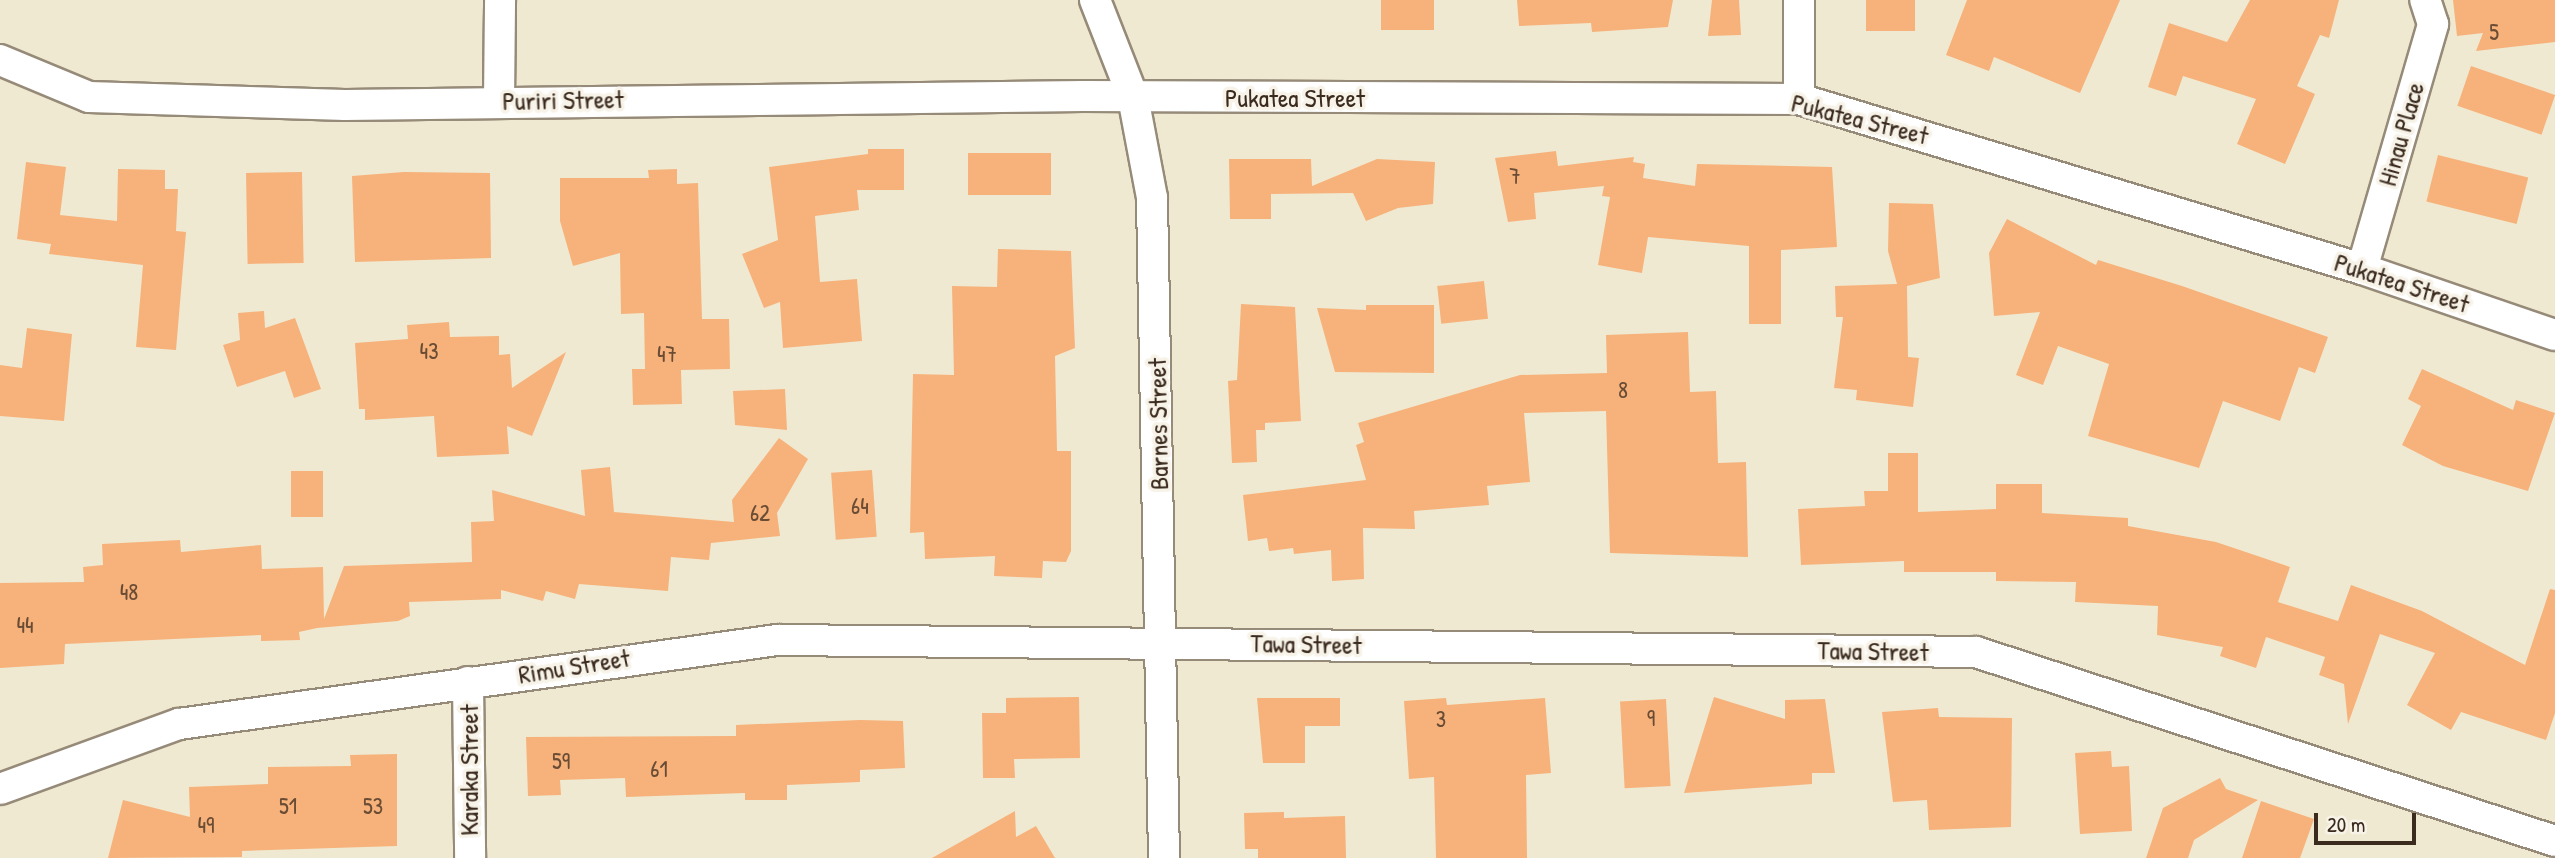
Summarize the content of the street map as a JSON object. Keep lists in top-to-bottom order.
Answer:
{
  "streets": {
    "street": [
      "Pukatea Street",
      "Puriri Street",
      "Hinau Place",
      "Barnes Street",
      "Tawa Street",
      "Rimu Street",
      "Karaka Street"
    ]
  },
  "crossings": [
    ["Pukatea Street", "Puriri Street"],
    ["Pukatea Street", "Hinau Place"],
    ["Pukatea Street", "Barnes Street"],
    ["Puriri Street", "Barnes Street"],
    ["Barnes Street", "Tawa Street"],
    ["Barnes Street", "Rimu Street"],
    ["Tawa Street", "Rimu Street"],
    ["Rimu Street", "Karaka Street"]
  ],
  "house_numbers": [
    "5",
    "7",
    "43",
    "47",
    "8",
    "64",
    "62",
    "48",
    "44",
    "9",
    "3",
    "59",
    "61",
    "51",
    "53",
    "49"
  ],
  "scale_bar": "20 m"
}
